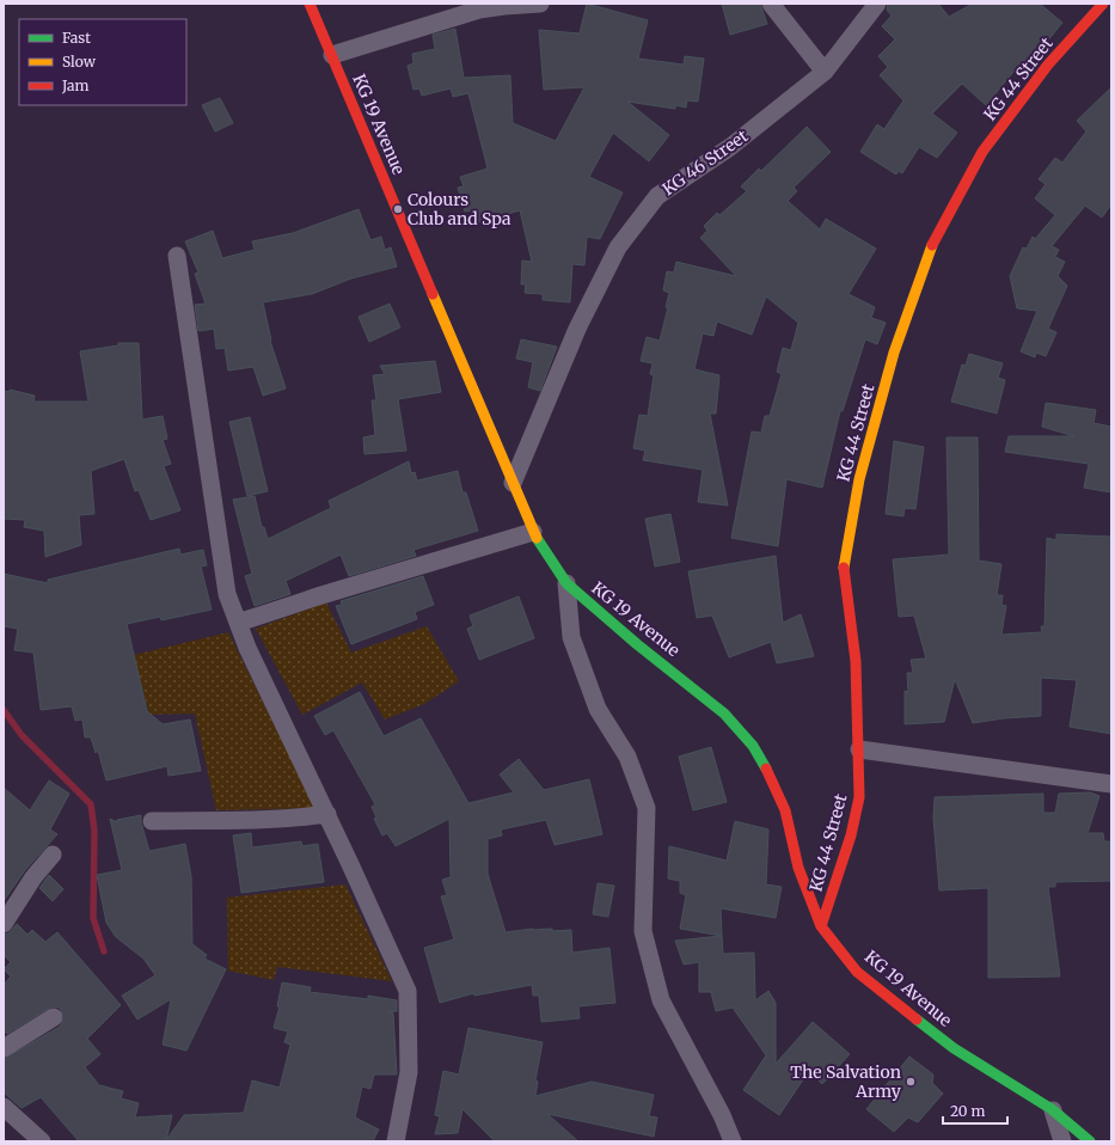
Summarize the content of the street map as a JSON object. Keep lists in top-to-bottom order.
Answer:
{
  "streets": {
    "main road": ["KG 44 Street", "KG 19 Avenue"],
    "street": ["KG 46 Street"]
  },
  "crossings": [
    ["KG 44 Street", "KG 19 Avenue"],
    ["KG 19 Avenue", "KG 46 Street"]
  ],
  "places": ["Colours Club and Spa", "The Salvation Army"],
  "legend": ["Fast", "Slow", "Jam"],
  "scale_bar": "20 m"
}
